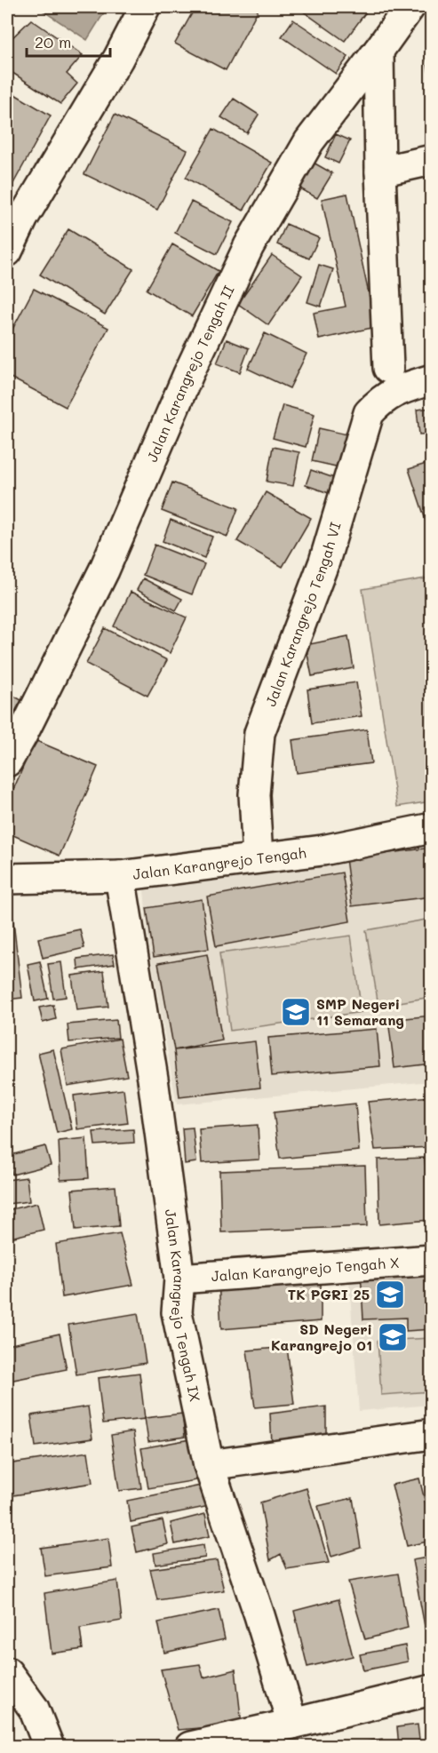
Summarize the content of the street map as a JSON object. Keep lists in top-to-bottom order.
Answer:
{
  "streets": {
    "street": [
      "Jalan Karangrejo Tengah II",
      "Jalan Karangrejo Tengah VI",
      "Jalan Karangrejo Tengah",
      "Jalan Karangrejo Tengah X",
      "Jalan Karangrejo Tengah IX"
    ]
  },
  "crossings": [
    ["Jalan Karangrejo Tengah VI", "Jalan Karangrejo Tengah"],
    ["Jalan Karangrejo Tengah", "Jalan Karangrejo Tengah IX"],
    ["Jalan Karangrejo Tengah X", "Jalan Karangrejo Tengah IX"]
  ],
  "places": {
    "school or university": ["SMP Negeri 11 Semarang", "TK PGRI 25", "SD Negeri Karangrejo 01"]
  },
  "scale_bar": "20 m"
}
